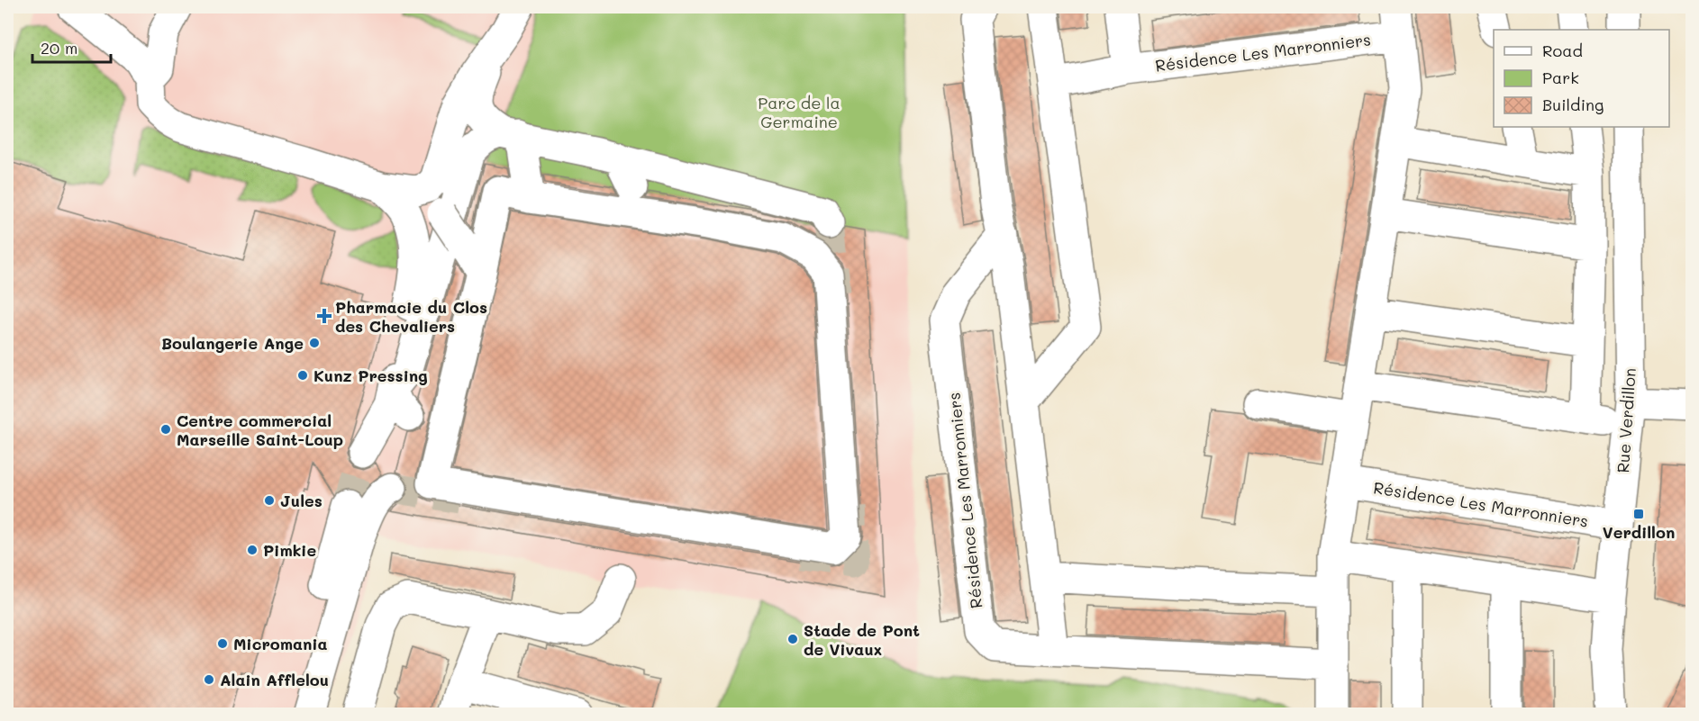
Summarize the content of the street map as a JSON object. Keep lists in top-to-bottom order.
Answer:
{
  "streets": {
    "street": ["Résidence Les Marronniers", "Rue Verdillon"]
  },
  "crossings": [
    ["Résidence Les Marronniers", "Rue Verdillon"]
  ],
  "parks": ["Parc de la Germaine"],
  "places": {
    "health": ["Pharmacie du Clos des Chevaliers"],
    "other": [
      "Boulangerie Ange",
      "Kunz Pressing",
      "Centre commercial Marseille Saint-Loup",
      "Jules",
      "Pimkie",
      "Stade de Pont de Vivaux",
      "Micromania",
      "Alain Afflelou"
    ],
    "transit": ["Verdillon"]
  },
  "legend": ["Road", "Park", "Building"],
  "scale_bar": "20 m"
}
